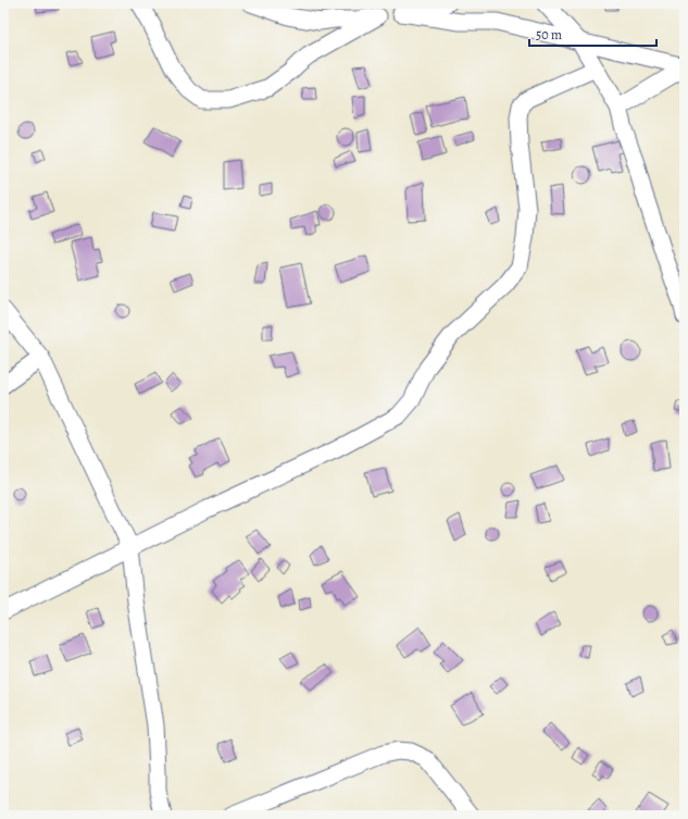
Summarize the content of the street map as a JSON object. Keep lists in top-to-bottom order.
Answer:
{
  "scale_bar": "50 m"
}
